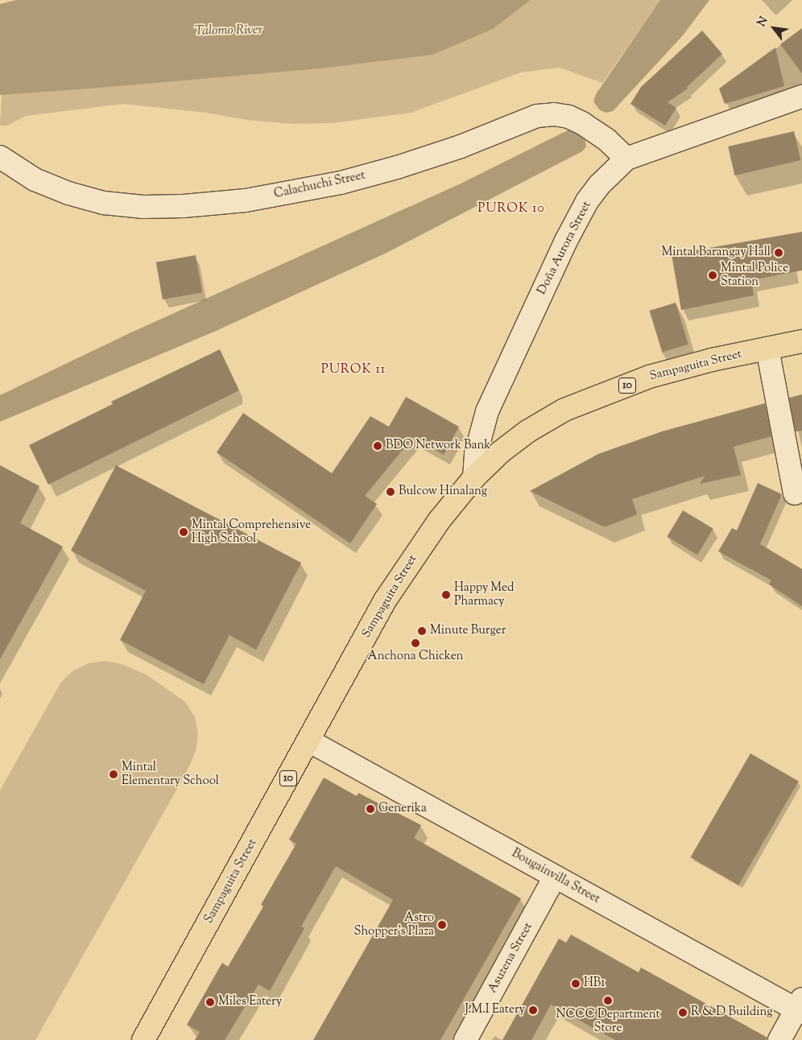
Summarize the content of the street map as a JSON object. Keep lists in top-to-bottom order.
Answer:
{
  "streets": {
    "highway": ["Sampaguita Street", "10"],
    "street": [
      "Calachuchi Street",
      "Doña Aurora Street",
      "Bougainvilla Street",
      "Asuzena Street"
    ]
  },
  "crossings": [
    ["Calachuchi Street", "Doña Aurora Street"],
    ["Doña Aurora Street", "Sampaguita Street"],
    ["Sampaguita Street", "Bougainvilla Street"],
    ["Bougainvilla Street", "Asuzena Street"]
  ],
  "districts": ["PUROK 10", "PUROK 11"],
  "water": ["Talomo River"],
  "places": [
    "Mintal Barangay Hall",
    "Mintal Police Station",
    "BDO Network Bank",
    "Bulcow Hinalang",
    "Mintal Comprehensive High School",
    "Happy Med Pharmacy",
    "Minute Burger",
    "Anchona Chicken",
    "Mintal Elementary School",
    "Generika",
    "Astro Shopper's Plaza",
    "HB1",
    "NCCC Department Store",
    "Miles Eatery",
    "J.M.I Eatery",
    "R & D Building"
  ],
  "north": "top left"
}
